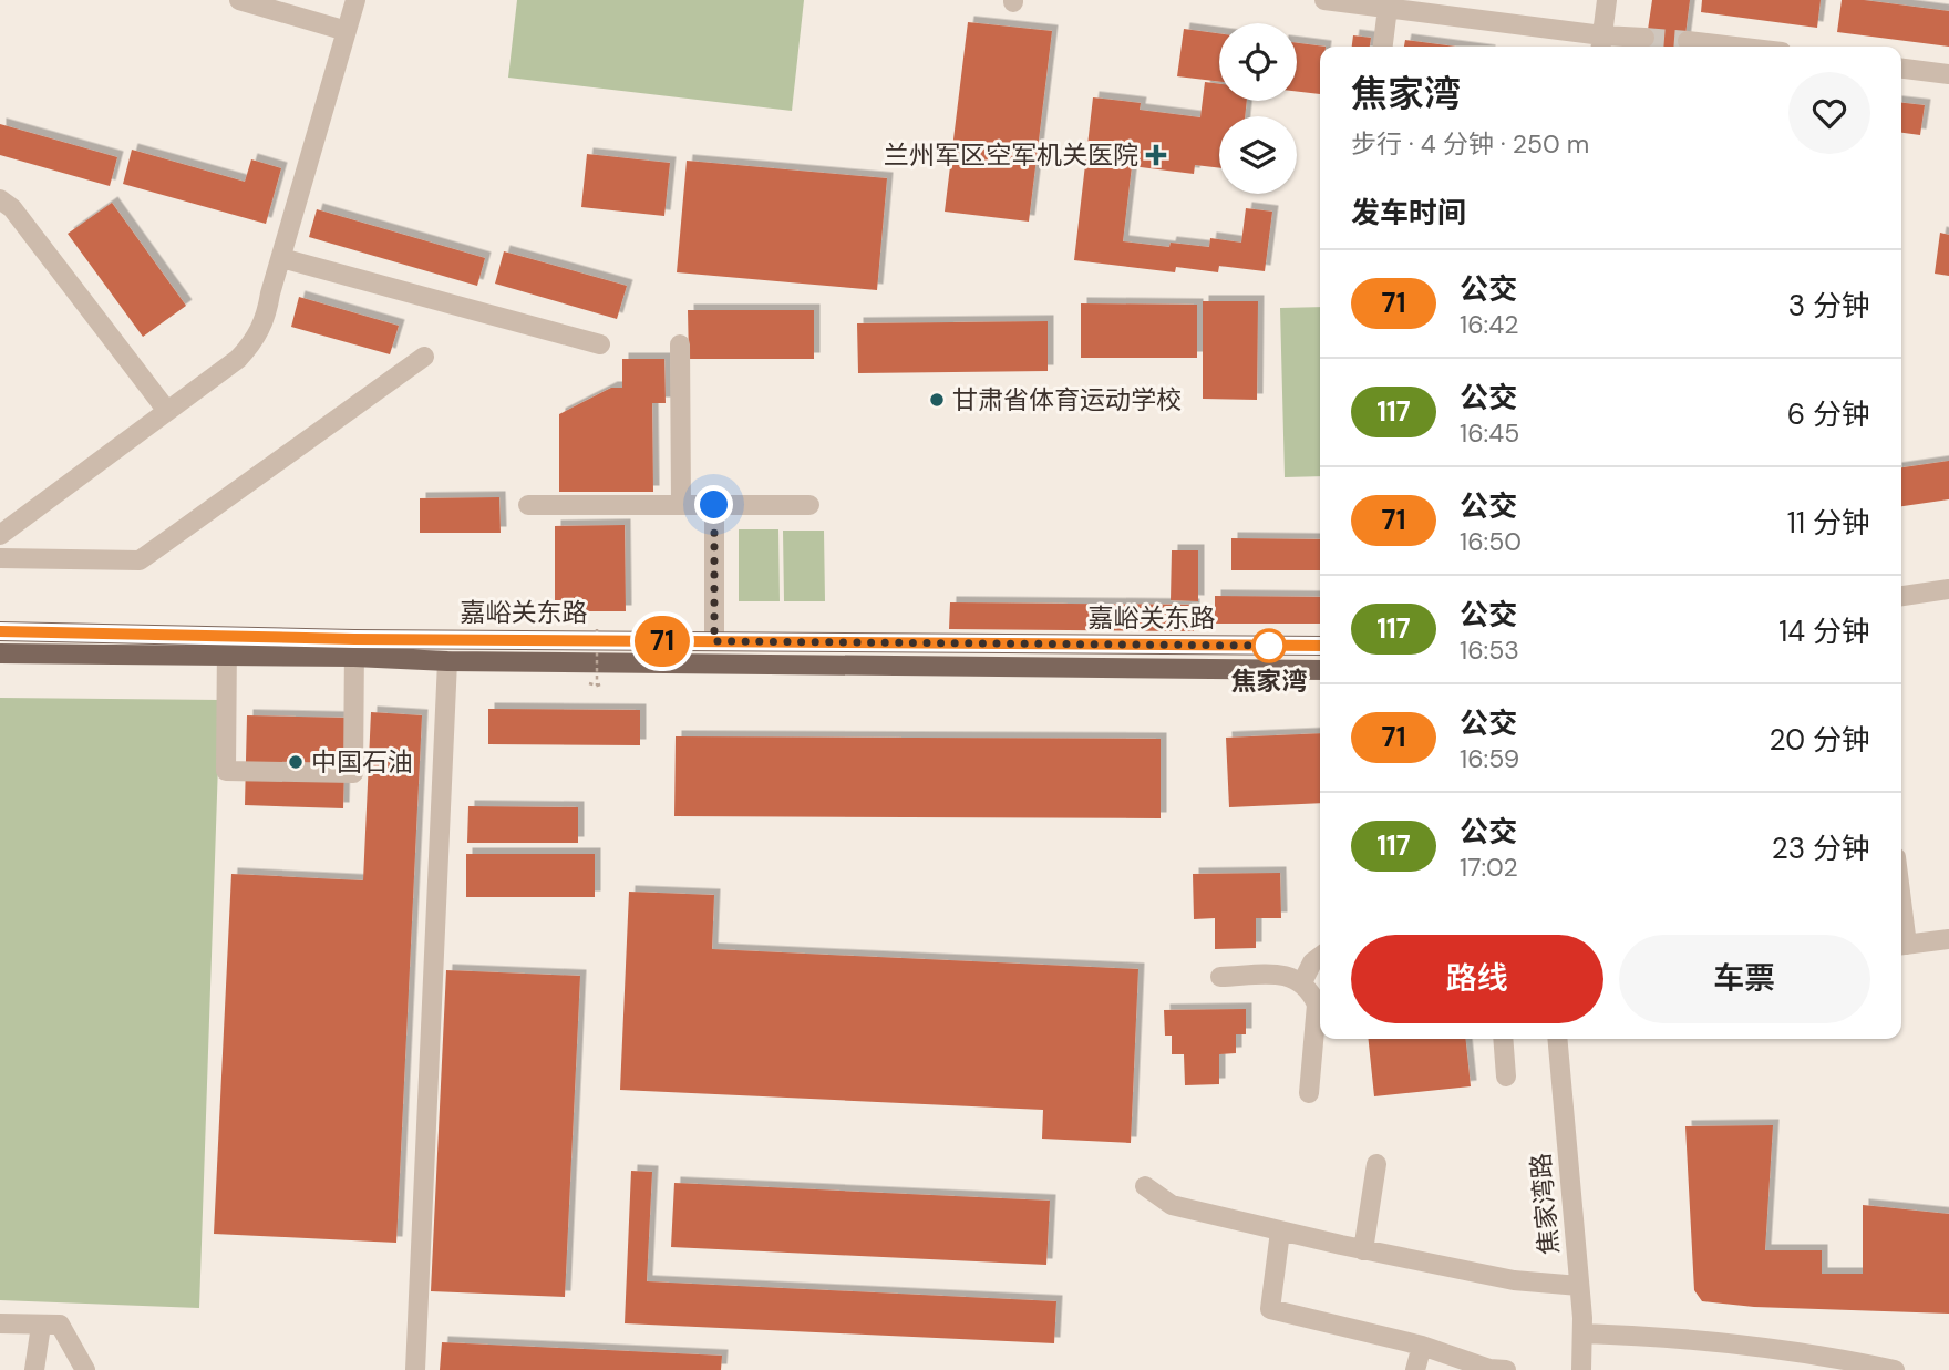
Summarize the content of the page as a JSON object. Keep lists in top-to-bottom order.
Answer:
{
  "streets": {
    "main road": ["嘉峪关东路"],
    "street": ["焦家湾路"]
  },
  "places": {
    "health": ["兰州军区空军机关医院"],
    "other": ["甘肃省体育运动学校", "焦家湾", "中国石油"]
  },
  "lines": ["bus line 71"],
  "page": {
    "on_map": "71",
    "heading": [
      ["焦家湾", "步行 · 4 分钟 · 250 m"],
      "发车时间"
    ],
    "list": [
      {
        "mark": "71",
        "name": "公交",
        "note": "16:42",
        "value": "3 分钟"
      },
      {
        "mark": "117",
        "name": "公交",
        "note": "16:45",
        "value": "6 分钟"
      },
      {
        "mark": "71",
        "name": "公交",
        "note": "16:50",
        "value": "11 分钟"
      },
      {
        "mark": "117",
        "name": "公交",
        "note": "16:53",
        "value": "14 分钟"
      },
      {
        "mark": "71",
        "name": "公交",
        "note": "16:59",
        "value": "20 分钟"
      },
      {
        "mark": "117",
        "name": "公交",
        "note": "17:02",
        "value": "23 分钟"
      }
    ],
    "buttons": ["路线", "车票"]
  }
}
